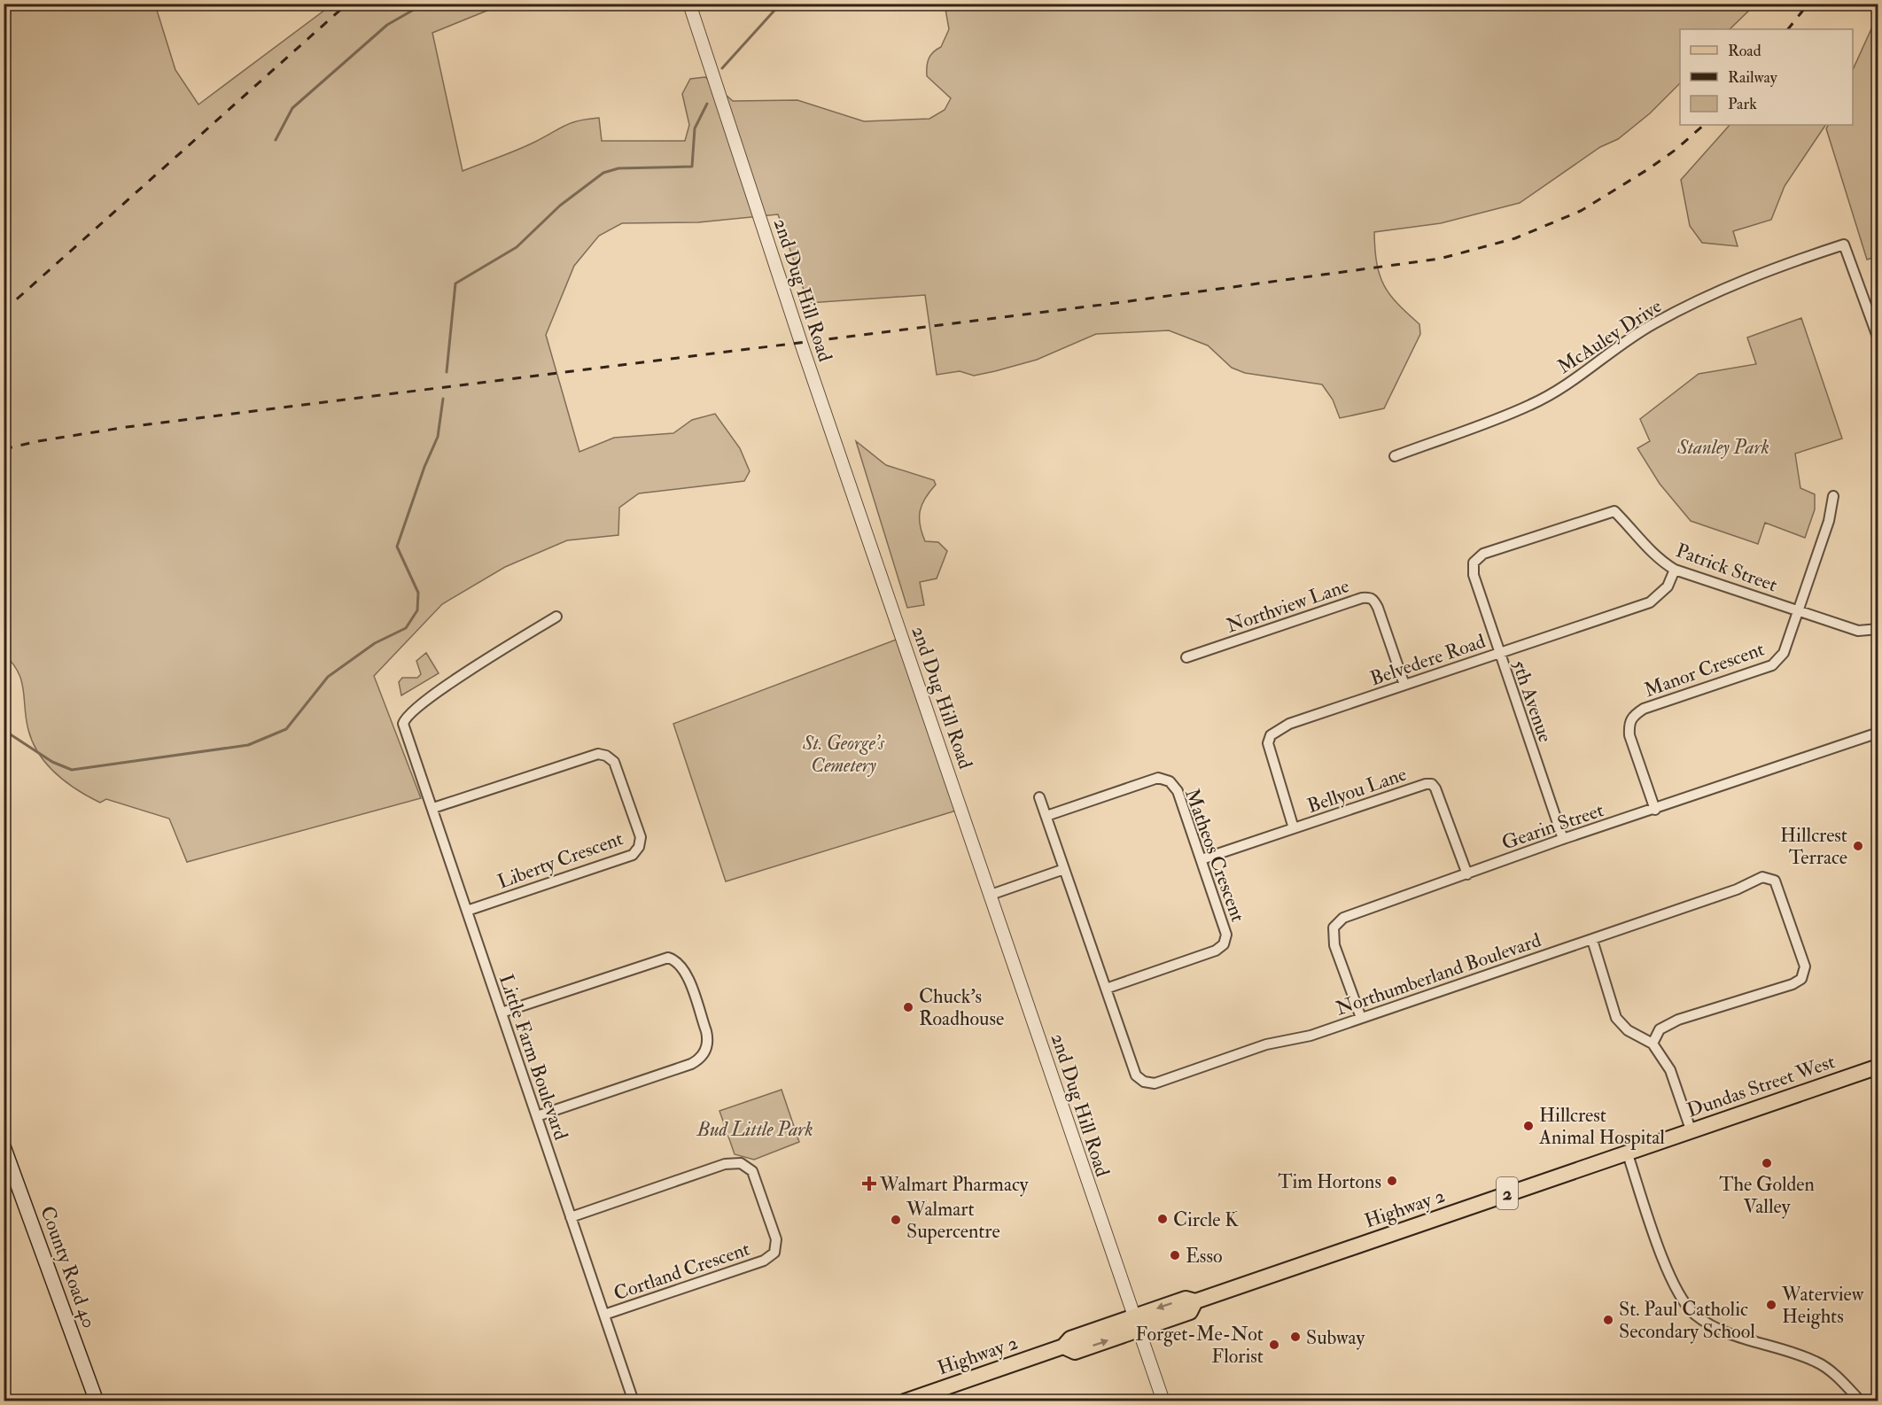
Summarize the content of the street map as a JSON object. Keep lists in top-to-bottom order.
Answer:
{
  "streets": {
    "main road": [
      "Dundas Street West",
      "2",
      "Highway 2",
      "County Road 40"
    ],
    "street": [
      "2nd Dug Hill Road",
      "McAuley Drive",
      "Patrick Street",
      "Northview Lane",
      "Belvedere Road",
      "Manor Crescent",
      "5th Avenue",
      "Bellyou Lane",
      "Gearin Street",
      "Matheos Crescent",
      "Liberty Crescent",
      "Northumberland Boulevard",
      "Little Farm Boulevard",
      "Cortland Crescent"
    ]
  },
  "crossings": [
    ["2nd Dug Hill Road", "Highway 2"],
    ["Patrick Street", "Belvedere Road"],
    ["Patrick Street", "Manor Crescent"],
    ["Patrick Street", "5th Avenue"],
    ["Northview Lane", "Belvedere Road"],
    ["Belvedere Road", "5th Avenue"],
    ["Belvedere Road", "Bellyou Lane"],
    ["Manor Crescent", "Gearin Street"],
    ["5th Avenue", "Gearin Street"],
    ["Bellyou Lane", "Gearin Street"],
    ["Bellyou Lane", "Matheos Crescent"],
    ["Gearin Street", "Northumberland Boulevard"],
    ["Matheos Crescent", "Northumberland Boulevard"],
    ["Liberty Crescent", "Little Farm Boulevard"],
    ["Little Farm Boulevard", "Cortland Crescent"],
    ["Dundas Street West", "Highway 2"]
  ],
  "parks": ["Stanley Park", "St. George's Cemetery", "Bud Little Park"],
  "places": {
    "other": [
      "Hillcrest Terrace",
      "Chuck's Roadhouse",
      "Hillcrest Animal Hospital",
      "The Golden Valley",
      "Tim Hortons",
      "Circle K",
      "Walmart Supercentre",
      "Esso",
      "Waterview Heights",
      "St. Paul Catholic Secondary School",
      "Subway",
      "Forget-Me-Not Florist"
    ],
    "health": ["Walmart Pharmacy"]
  },
  "legend": ["Road", "Railway", "Park"]
}
